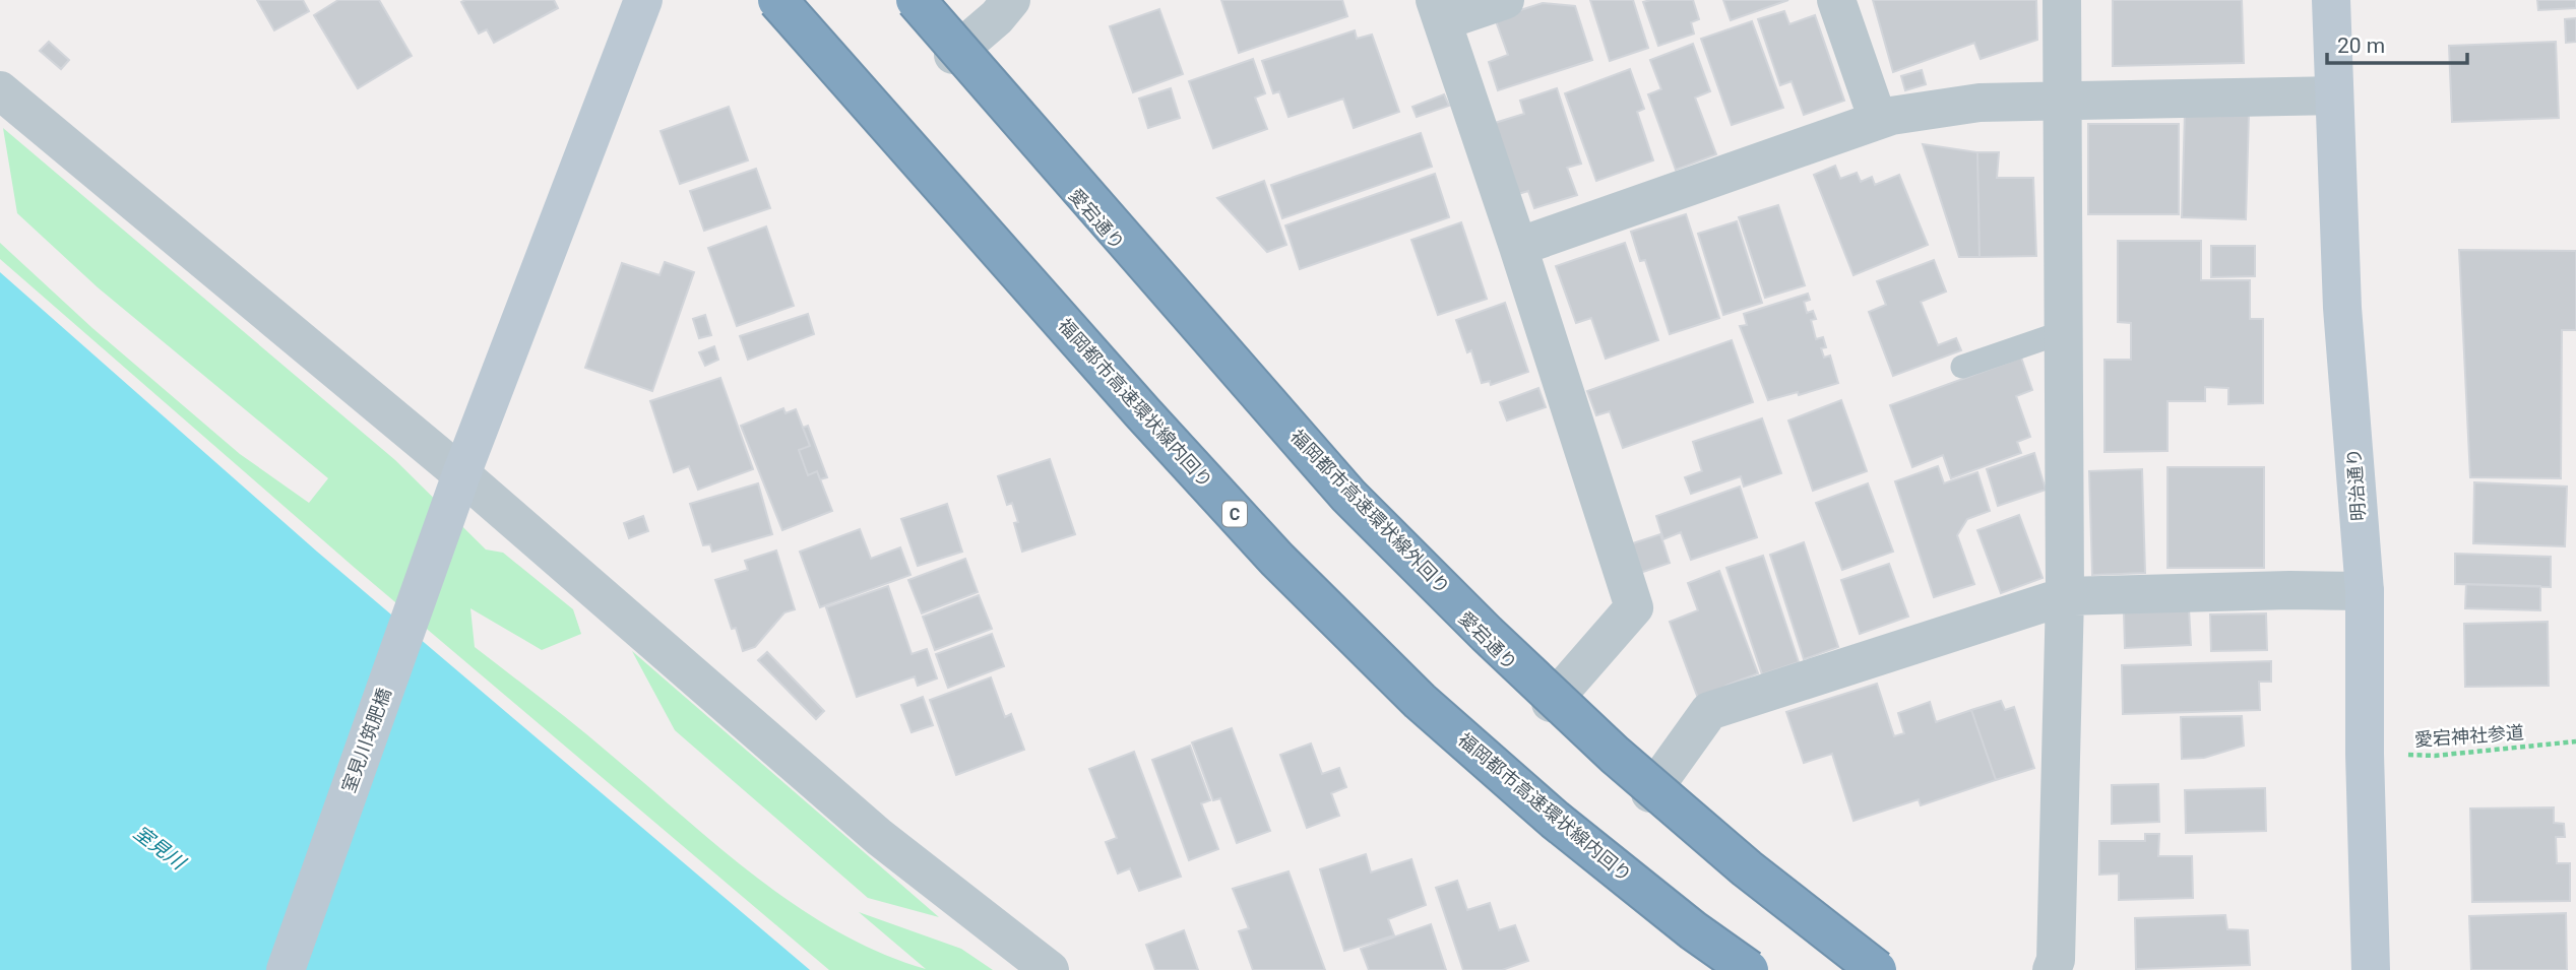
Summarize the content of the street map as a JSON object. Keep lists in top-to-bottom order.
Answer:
{
  "streets": {
    "highway": ["福岡都市高速環状線内回り", "福岡都市高速環状線外回り", "C"],
    "street": ["愛宕通り", "明治通り", "室見川筑肥橋"],
    "path": ["愛宕神社参道"]
  },
  "crossings": [
    ["明治通り", "愛宕神社参道"]
  ],
  "water": ["室見川"],
  "scale_bar": "20 m"
}
